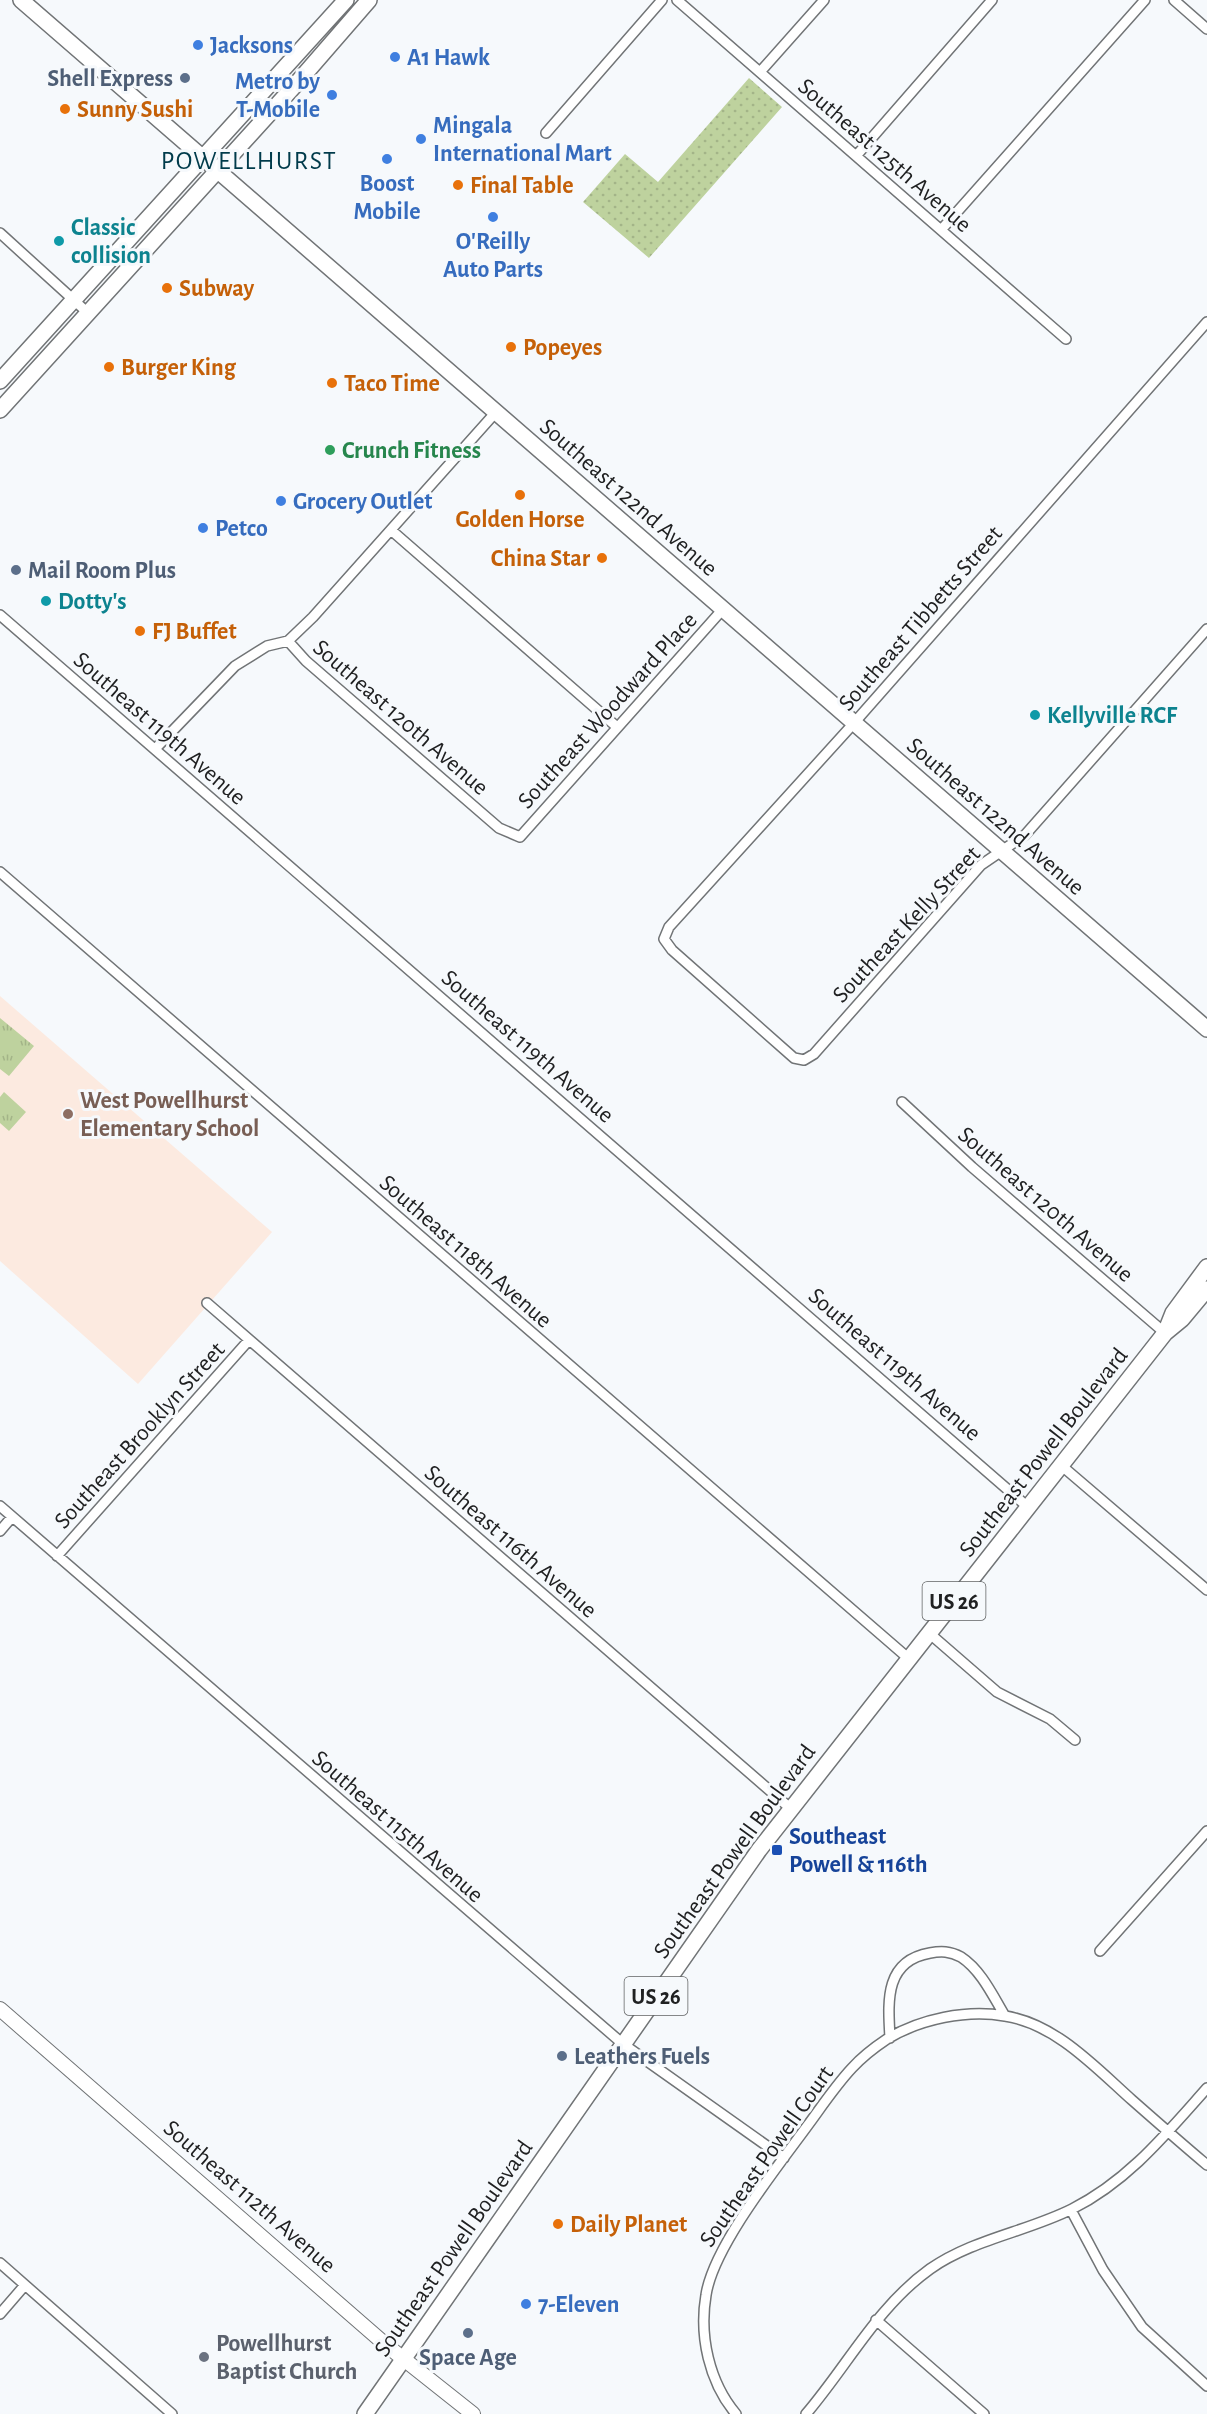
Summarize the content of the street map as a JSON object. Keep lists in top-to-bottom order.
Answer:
{
  "streets": {
    "main road": [
      "Southeast 122nd Avenue",
      "Southeast Powell Boulevard",
      "US 26",
      "Southeast 112th Avenue"
    ],
    "street": [
      "Southeast 125th Avenue",
      "Southeast Tibbetts Street",
      "Southeast Woodward Place",
      "Southeast 120th Avenue",
      "Southeast 119th Avenue",
      "Southeast Kelly Street",
      "Southeast 118th Avenue",
      "Southeast Brooklyn Street",
      "Southeast 116th Avenue",
      "Southeast 115th Avenue",
      "Southeast Powell Court"
    ]
  },
  "crossings": [
    ["Southeast 122nd Avenue", "Southeast Tibbetts Street"],
    ["Southeast 122nd Avenue", "Southeast Woodward Place"],
    ["Southeast 122nd Avenue", "Southeast Kelly Street"],
    ["Southeast Tibbetts Street", "Southeast Kelly Street"],
    ["Southeast Woodward Place", "Southeast 120th Avenue"],
    ["Southeast 120th Avenue", "Southeast Powell Boulevard"],
    ["Southeast 119th Avenue", "Southeast Powell Boulevard"],
    ["Southeast 118th Avenue", "Southeast Powell Boulevard"],
    ["Southeast Brooklyn Street", "Southeast 116th Avenue"],
    ["Southeast Brooklyn Street", "Southeast 115th Avenue"],
    ["Southeast Powell Boulevard", "Southeast 116th Avenue"],
    ["Southeast Powell Boulevard", "Southeast 115th Avenue"],
    ["Southeast Powell Boulevard", "Southeast 112th Avenue"],
    ["Southeast 115th Avenue", "Southeast Powell Court"]
  ],
  "districts": ["POWELLHURST"],
  "places": {
    "other": [
      "Jacksons",
      "A1 Hawk",
      "Shell Express",
      "Metro by T-Mobile",
      "Sunny Sushi",
      "Mingala International Mart",
      "Boost Mobile",
      "Final Table",
      "O'Reilly Auto Parts",
      "Classic collision",
      "Subway",
      "Popeyes",
      "Burger King",
      "Taco Time",
      "Crunch Fitness",
      "Golden Horse",
      "Grocery Outlet",
      "Petco",
      "China Star",
      "Mail Room Plus",
      "Dotty's",
      "FJ Buffet",
      "Kellyville RCF",
      "West Powellhurst Elementary School",
      "Leathers Fuels",
      "Daily Planet",
      "7-Eleven",
      "Space Age",
      "Powellhurst Baptist Church"
    ],
    "transit": ["Southeast Powell & 116th"]
  }
}
